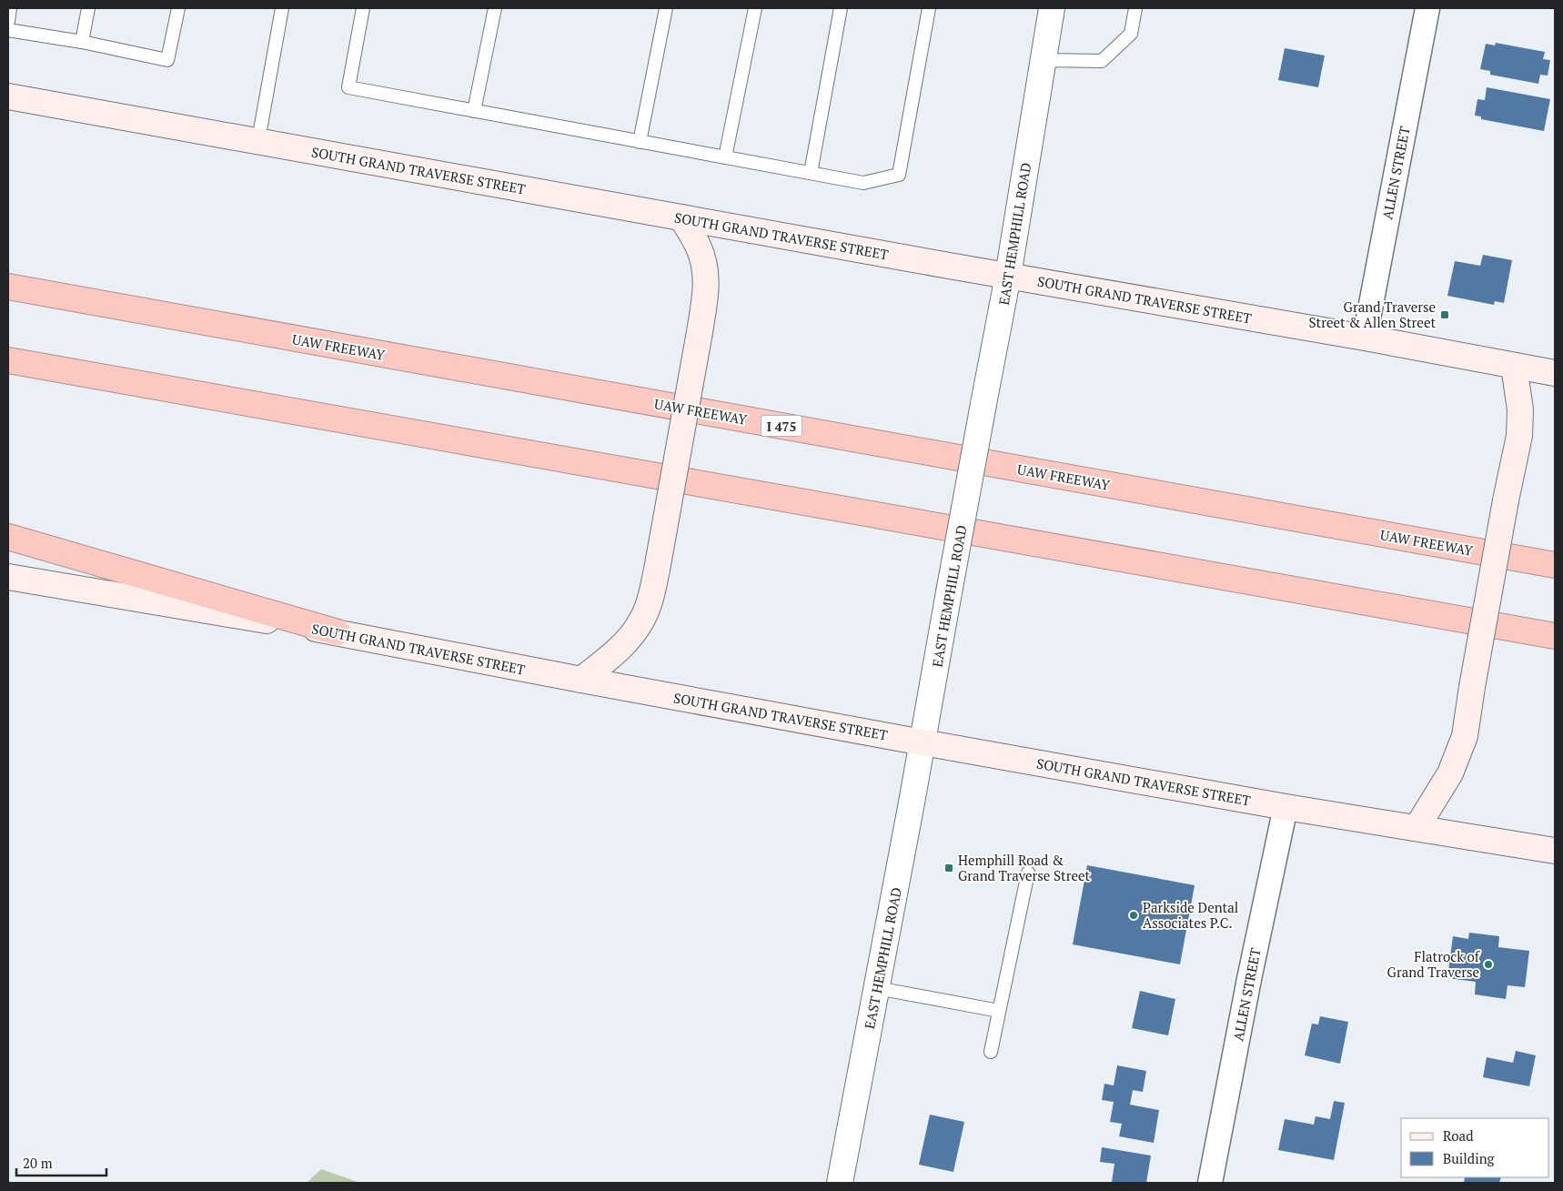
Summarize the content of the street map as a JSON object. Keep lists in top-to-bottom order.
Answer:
{
  "streets": {
    "highway": ["UAW FREEWAY", "I 475"],
    "main road": ["SOUTH GRAND TRAVERSE STREET"],
    "street": ["ALLEN STREET", "EAST HEMPHILL ROAD"]
  },
  "crossings": [
    ["SOUTH GRAND TRAVERSE STREET", "ALLEN STREET"],
    ["SOUTH GRAND TRAVERSE STREET", "EAST HEMPHILL ROAD"]
  ],
  "places": {
    "transit": ["Grand Traverse Street & Allen Street", "Hemphill Road & Grand Traverse Street"],
    "other": ["Parkside Dental Associates P.C.", "Flatrock of Grand Traverse"]
  },
  "legend": ["Road", "Building"],
  "scale_bar": "20 m"
}
